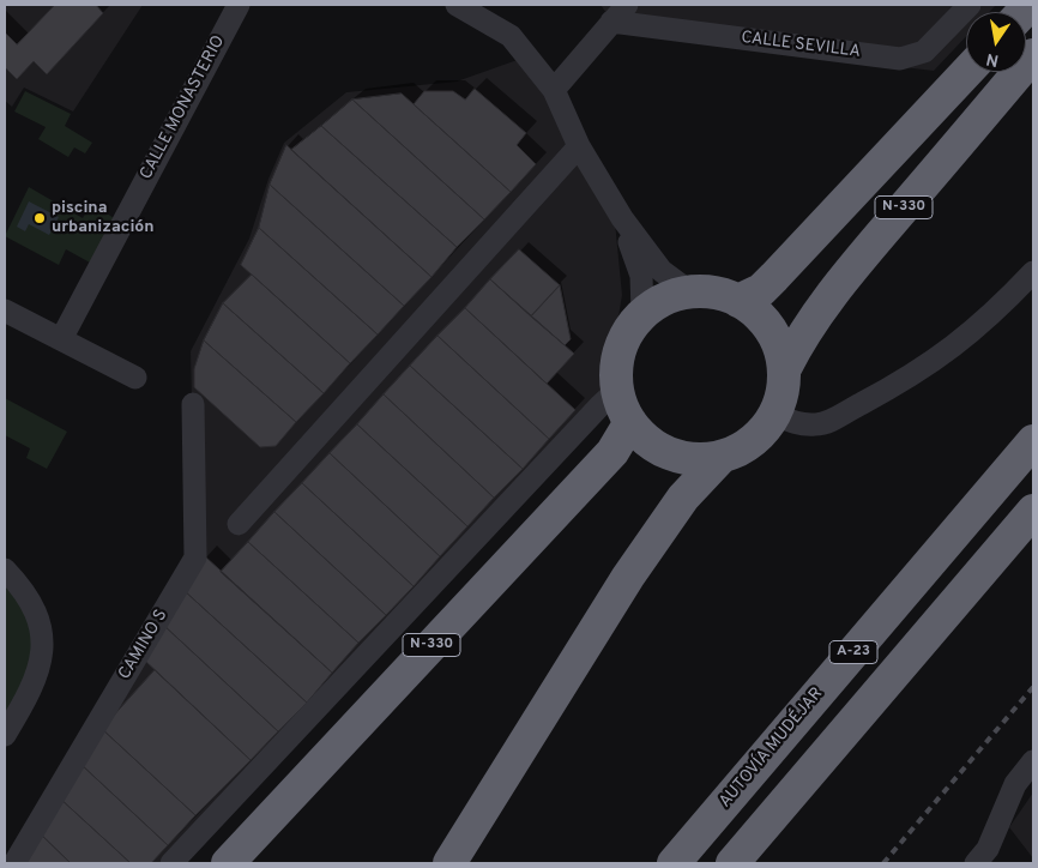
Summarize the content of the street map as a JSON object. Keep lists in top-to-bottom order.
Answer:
{
  "streets": {
    "highway": ["N-330", "A-23", "AUTOVÍA MUDÉJAR"],
    "street": ["CALLE SEVILLA", "CALLE MONASTERIO", "CAMINO S"]
  },
  "places": ["piscina urbanización"],
  "north": "bottom"
}
